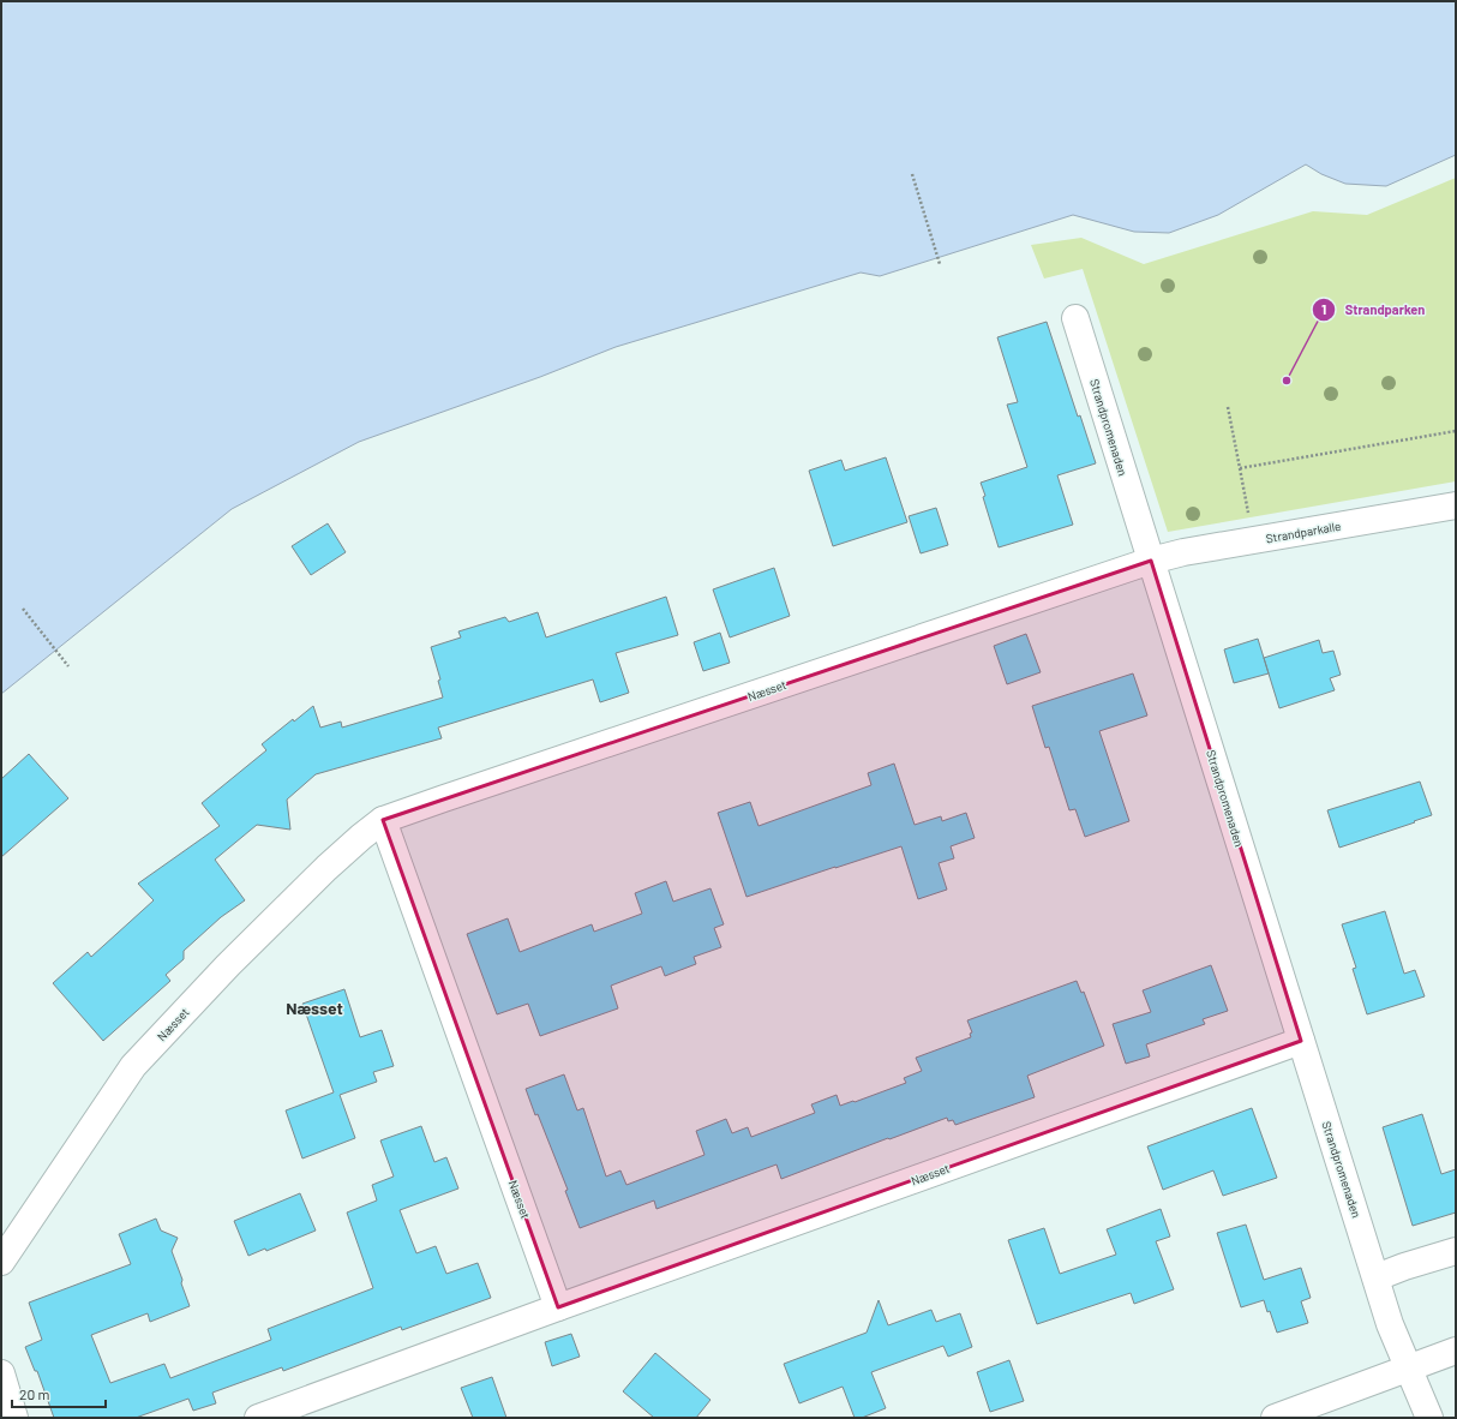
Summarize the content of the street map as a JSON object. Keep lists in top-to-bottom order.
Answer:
{
  "streets": {
    "street": ["Strandpromenaden", "Strandparkalle", "Næsset"]
  },
  "crossings": [
    ["Strandpromenaden", "Strandparkalle"],
    ["Strandpromenaden", "Næsset"],
    ["Strandparkalle", "Næsset"]
  ],
  "districts": ["Næsset"],
  "places": ["Strandparken"],
  "scale_bar": "20 m"
}
